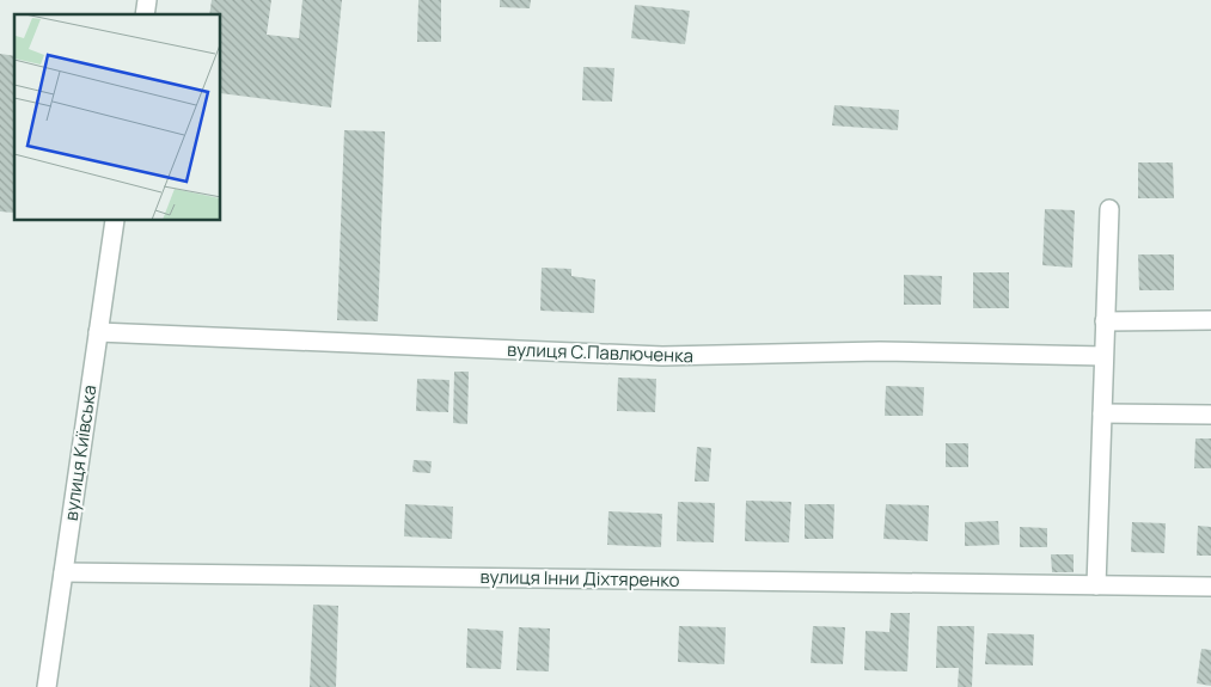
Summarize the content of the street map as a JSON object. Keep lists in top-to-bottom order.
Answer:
{
  "streets": {
    "street": ["вулиця С.Павлюченка", "вулиця Київська", "вулиця Інни Діхтяренко"]
  },
  "crossings": [
    ["вулиця С.Павлюченка", "вулиця Київська"],
    ["вулиця Київська", "вулиця Інни Діхтяренко"]
  ]
}
